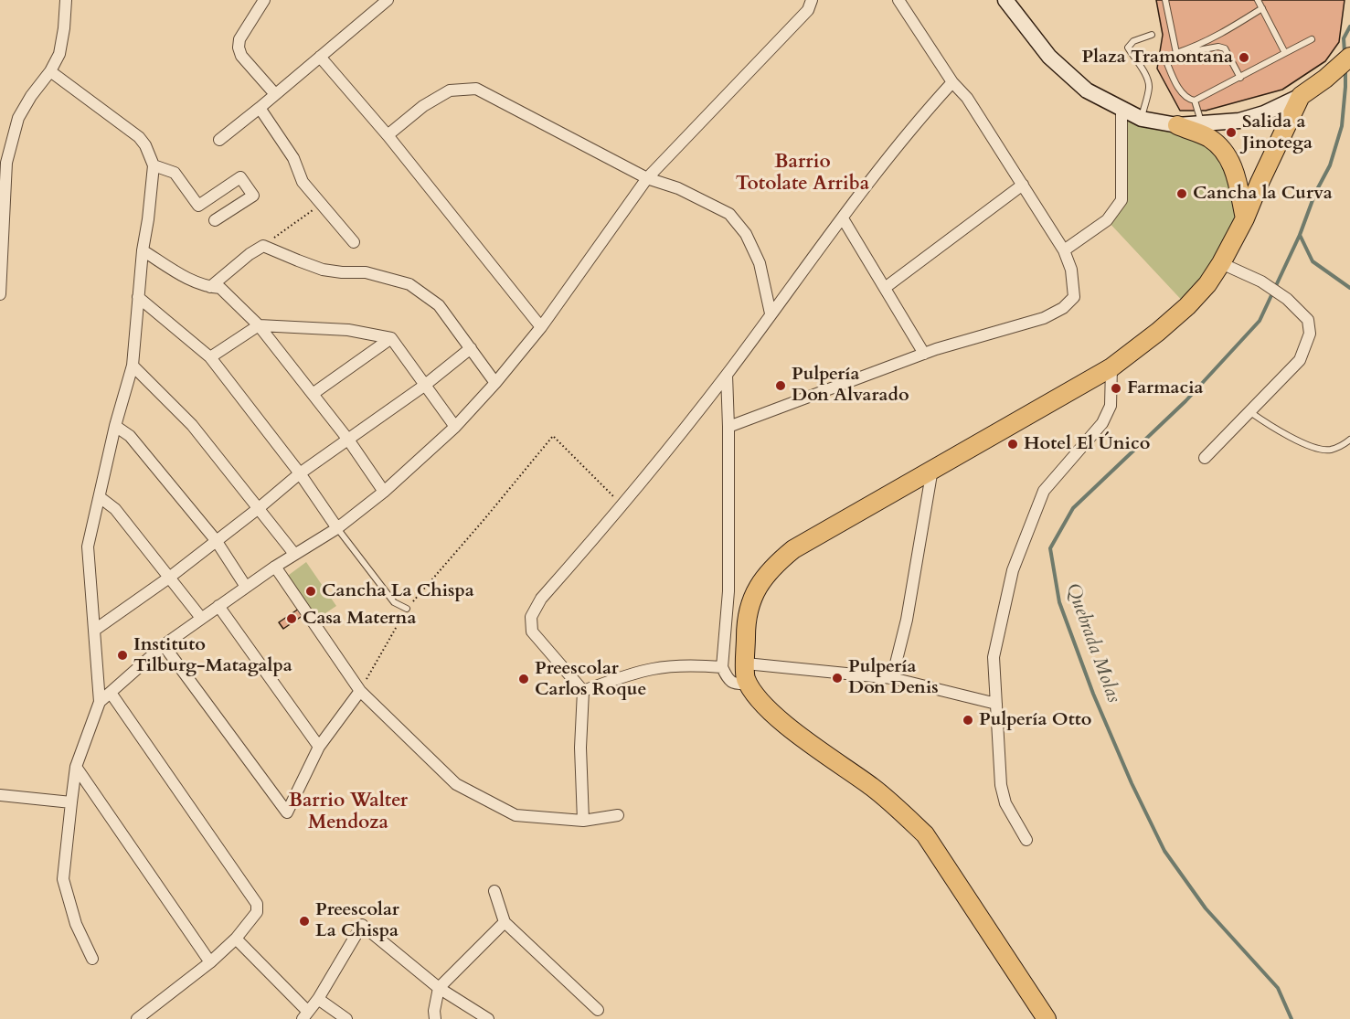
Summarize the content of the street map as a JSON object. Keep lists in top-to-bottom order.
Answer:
{
  "districts": ["Barrio Totolate Arriba", "Barrio Walter Mendoza"],
  "water": ["Quebrada Molas"],
  "places": [
    "Plaza Tramontana",
    "Salida a Jinotega",
    "Cancha la Curva",
    "Pulpería Don Alvarado",
    "Farmacia",
    "Hotel El Único",
    "Cancha La Chispa",
    "Casa Materna",
    "Instituto Tilburg-Matagalpa",
    "Pulpería Don Denis",
    "Preescolar Carlos Roque",
    "Pulpería Otto",
    "Preescolar La Chispa"
  ]
}
